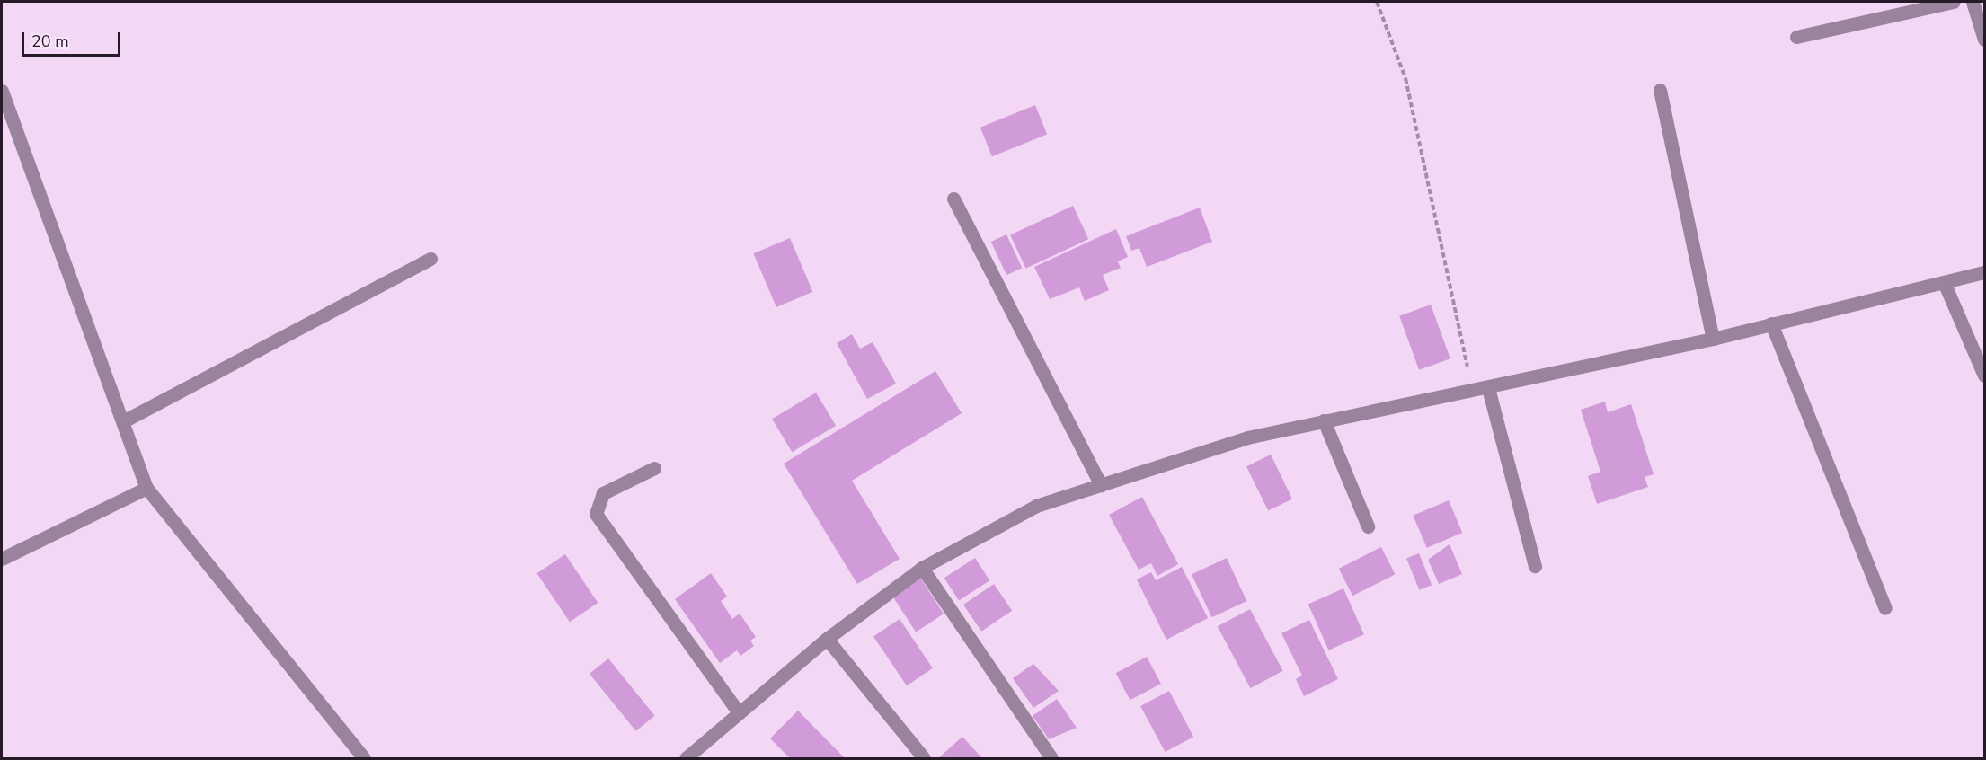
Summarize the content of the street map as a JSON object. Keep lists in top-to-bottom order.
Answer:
{
  "scale_bar": "20 m"
}
